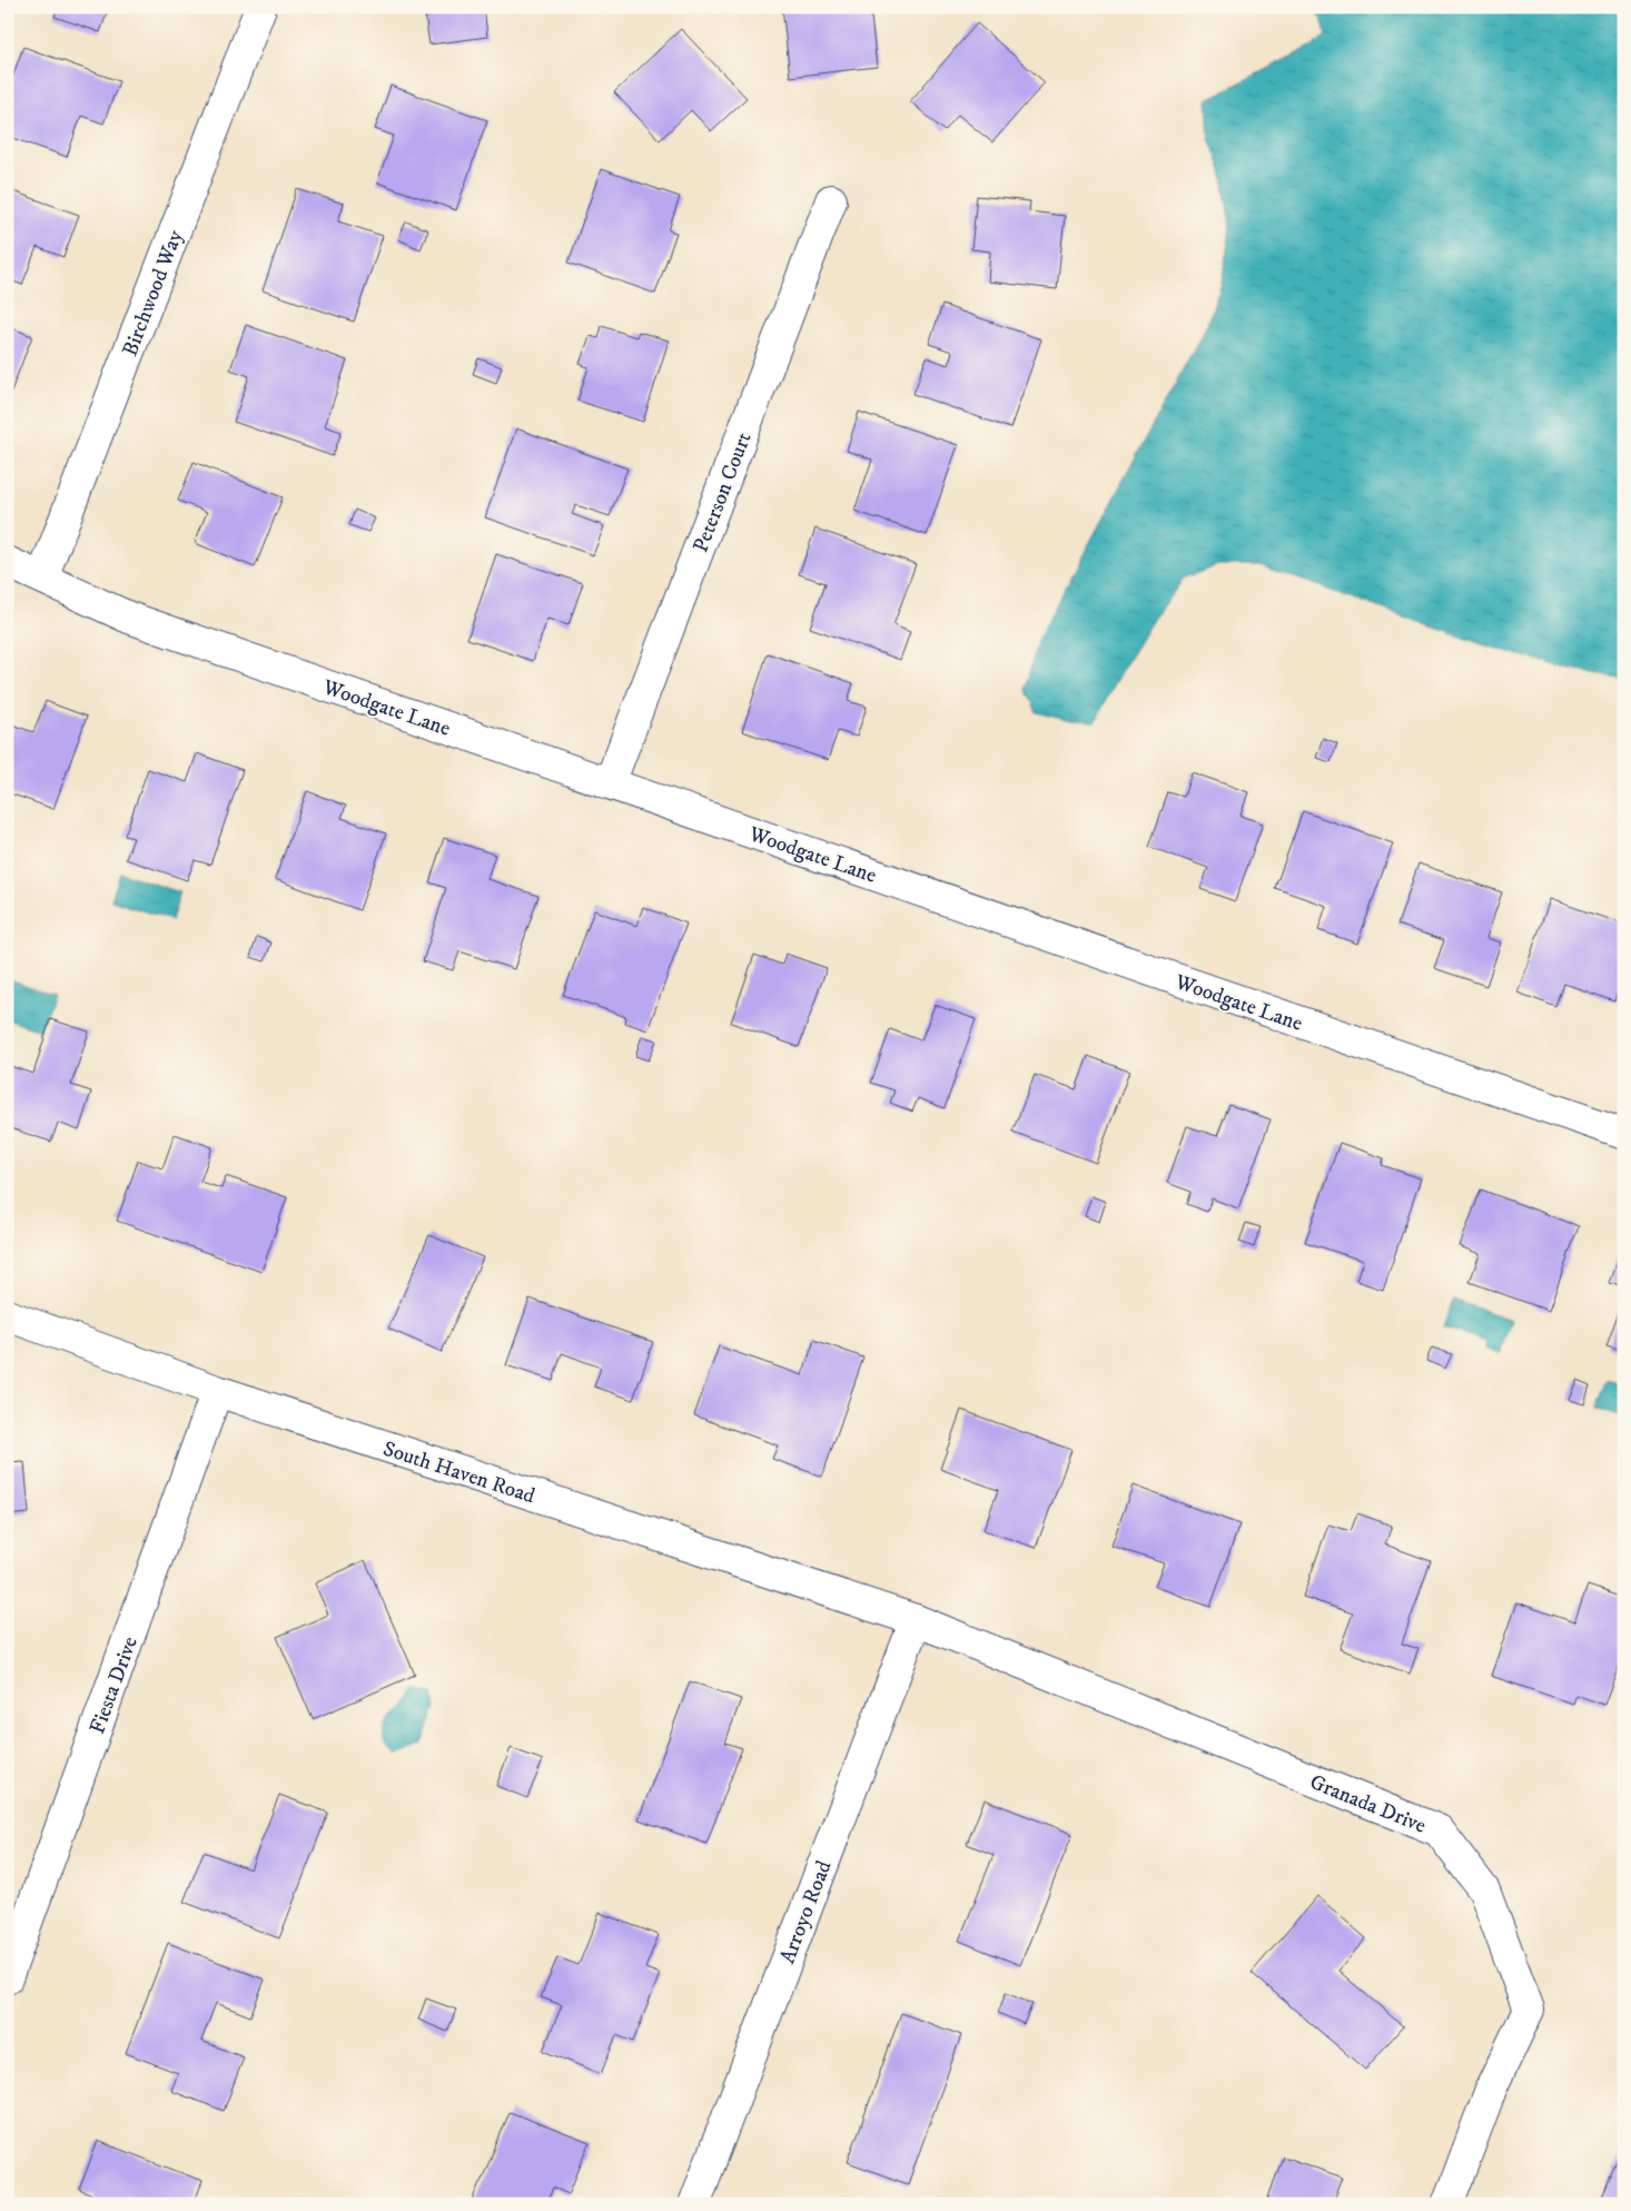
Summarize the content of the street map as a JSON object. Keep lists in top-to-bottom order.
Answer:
{
  "streets": {
    "street": [
      "Birchwood Way",
      "Peterson Court",
      "Woodgate Lane",
      "South Haven Road",
      "Fiesta Drive",
      "Granada Drive",
      "Arroyo Road"
    ]
  },
  "crossings": [
    ["Birchwood Way", "Woodgate Lane"],
    ["Peterson Court", "Woodgate Lane"],
    ["South Haven Road", "Fiesta Drive"],
    ["South Haven Road", "Granada Drive"],
    ["South Haven Road", "Arroyo Road"],
    ["Granada Drive", "Arroyo Road"]
  ]
}
